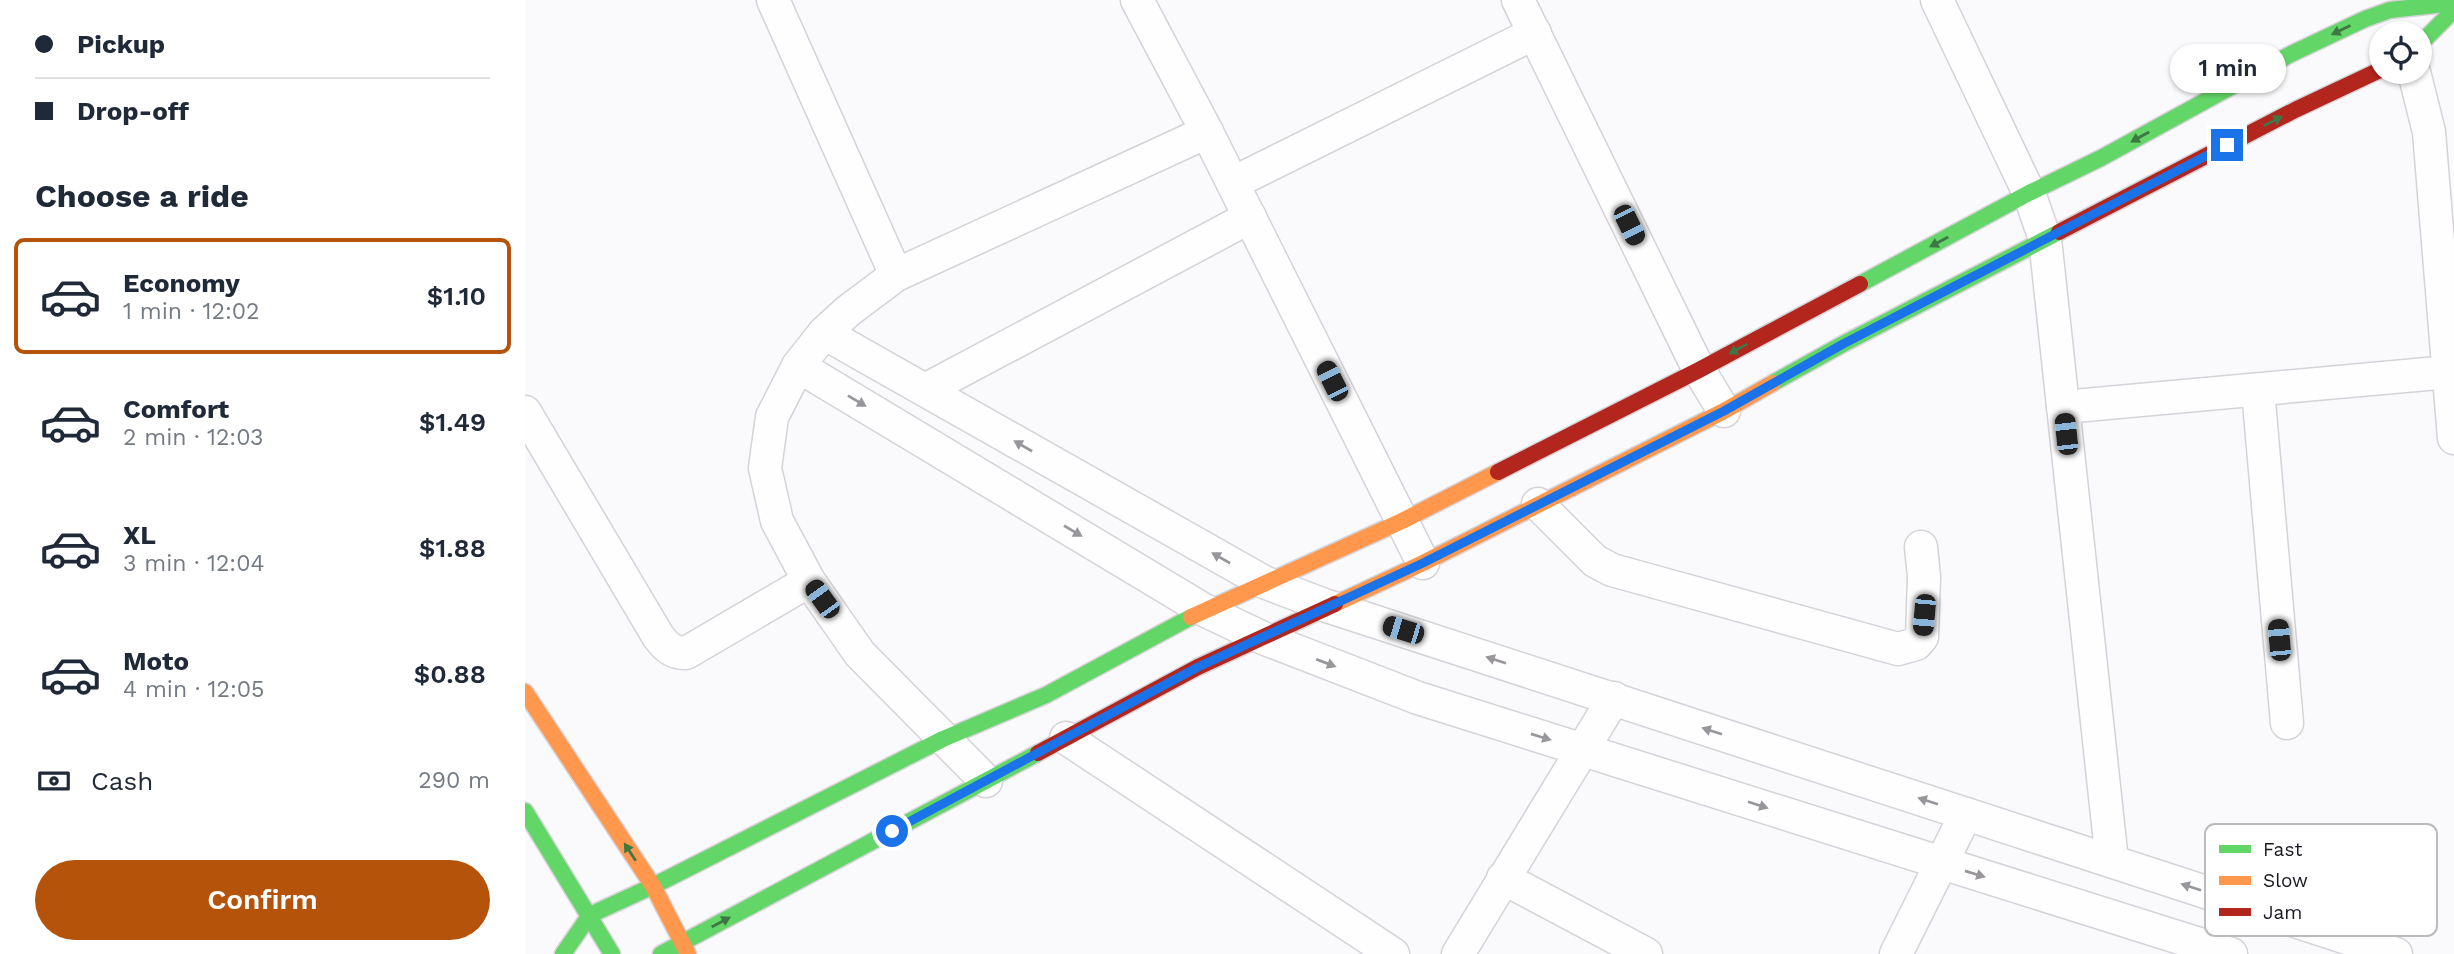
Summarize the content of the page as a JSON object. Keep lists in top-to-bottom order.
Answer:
{
  "legend": ["Fast", "Slow", "Jam"],
  "page": {
    "banner": ["Pickup", "Drop-off"],
    "bubble": "1 min",
    "heading": "Choose a ride",
    "list": [
      {
        "name": "Economy",
        "note": "1 min · 12:02",
        "value": "$1.10"
      },
      {
        "name": "Comfort",
        "note": "2 min · 12:03",
        "value": "$1.49"
      },
      {
        "name": "XL",
        "note": "3 min · 12:04",
        "value": "$1.88"
      },
      {
        "name": "Moto",
        "note": "4 min · 12:05",
        "value": "$0.88"
      }
    ],
    "pay": ["Cash", "290 m"],
    "buttons": "Confirm"
  }
}
